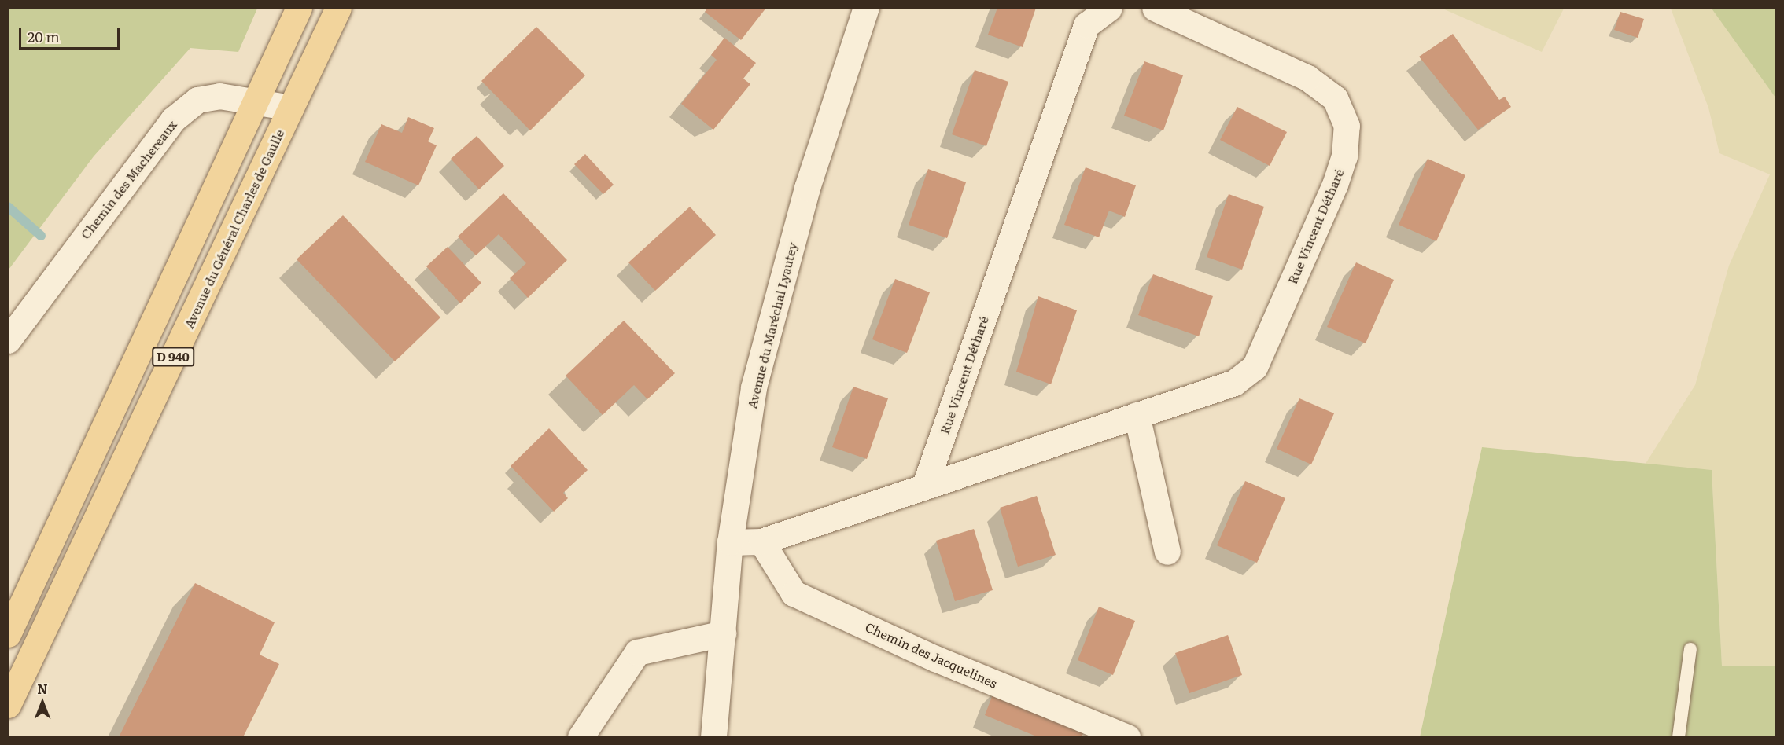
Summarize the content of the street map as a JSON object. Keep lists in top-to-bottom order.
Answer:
{
  "streets": {
    "main road": ["Avenue du Général Charles de Gaulle", "D 940"],
    "street": [
      "Chemin des Machereaux",
      "Rue Vincent Détharé",
      "Avenue du Maréchal Lyautey",
      "Chemin des Jacquelines"
    ]
  },
  "crossings": [
    ["Chemin des Machereaux", "Avenue du Général Charles de Gaulle"],
    ["Chemin des Machereaux", "D 940"],
    ["Rue Vincent Détharé", "Avenue du Maréchal Lyautey"],
    ["Rue Vincent Détharé", "Chemin des Jacquelines"]
  ],
  "scale_bar": "20 m",
  "north": "top"
}
